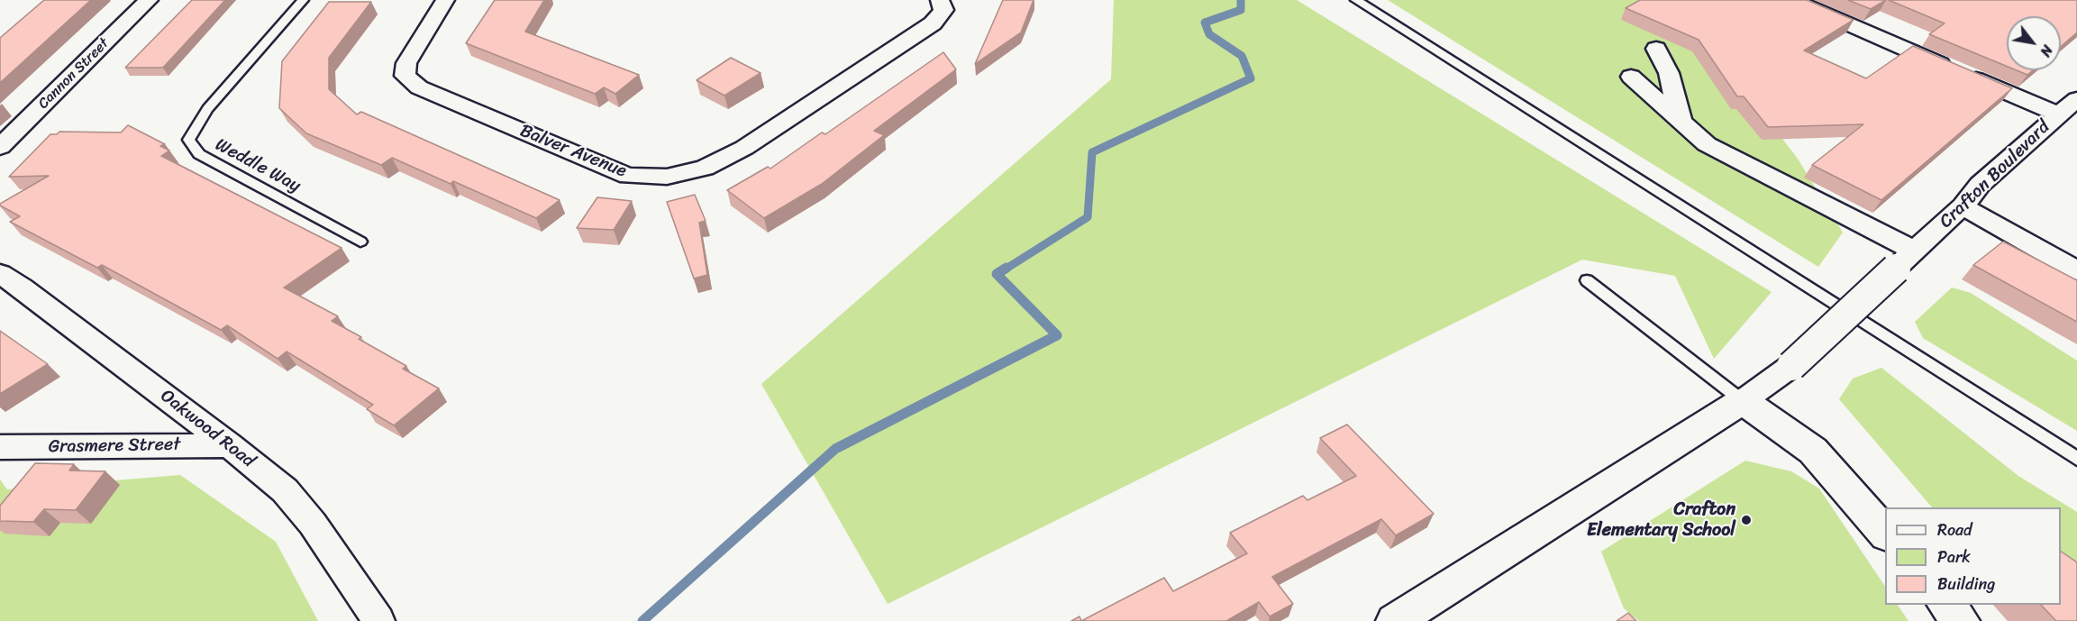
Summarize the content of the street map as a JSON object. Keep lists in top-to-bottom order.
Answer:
{
  "streets": {
    "street": [
      "Cannon Street",
      "Balver Avenue",
      "Crafton Boulevard",
      "Oakwood Road",
      "Grasmere Street"
    ],
    "lane": ["Weddle Way"]
  },
  "crossings": [
    ["Oakwood Road", "Grasmere Street"]
  ],
  "places": ["Crafton Elementary School"],
  "legend": ["Road", "Park", "Building"],
  "north": "bottom right"
}
